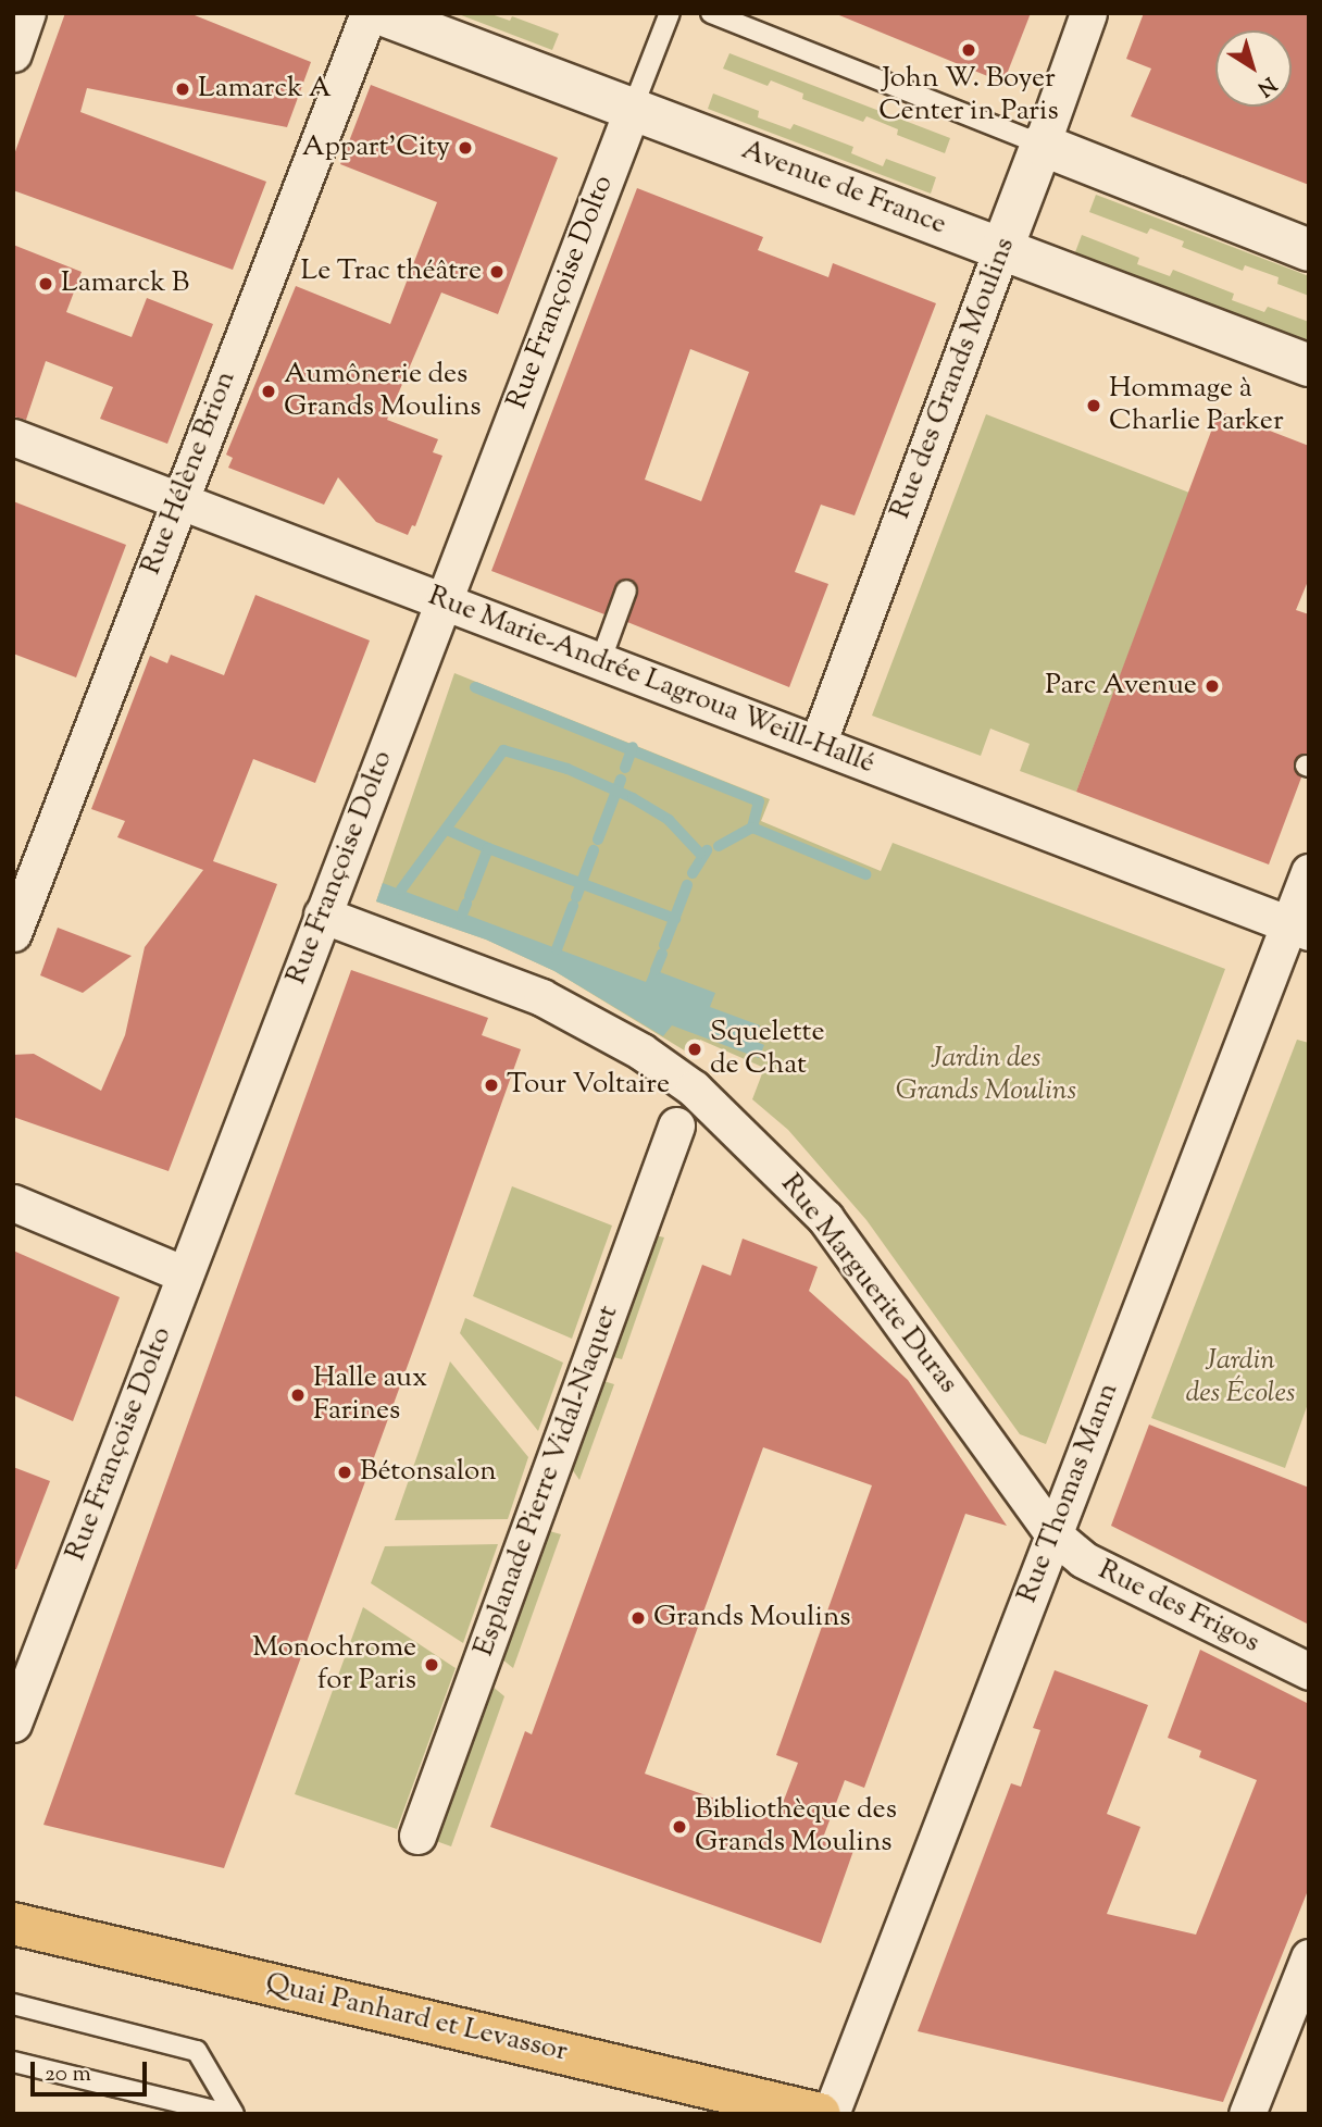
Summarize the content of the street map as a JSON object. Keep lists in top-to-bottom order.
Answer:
{
  "streets": {
    "main road": ["Quai Panhard et Levassor"],
    "street": [
      "Avenue de France",
      "Rue Françoise Dolto",
      "Rue des Grands Moulins",
      "Rue Hélène Brion",
      "Rue Marie-Andrée Lagroua Weill-Hallé",
      "Rue Marguerite Duras",
      "Esplanade Pierre Vidal-Naquet",
      "Rue Thomas Mann",
      "Rue des Frigos"
    ]
  },
  "crossings": [
    ["Avenue de France", "Rue Françoise Dolto"],
    ["Avenue de France", "Rue des Grands Moulins"],
    ["Rue Françoise Dolto", "Rue Marie-Andrée Lagroua Weill-Hallé"],
    ["Rue Françoise Dolto", "Rue Marguerite Duras"],
    ["Rue des Grands Moulins", "Rue Marie-Andrée Lagroua Weill-Hallé"],
    ["Rue Hélène Brion", "Rue Marie-Andrée Lagroua Weill-Hallé"],
    ["Rue Marie-Andrée Lagroua Weill-Hallé", "Rue Thomas Mann"],
    ["Rue Marguerite Duras", "Rue Thomas Mann"],
    ["Rue Marguerite Duras", "Rue des Frigos"],
    ["Rue Thomas Mann", "Rue des Frigos"]
  ],
  "parks": ["Jardin des Grands Moulins", "Jardin des Écoles"],
  "places": [
    "John W. Boyer Center in Paris",
    "Lamarck A",
    "Appart'City",
    "Le Trac théâtre",
    "Lamarck B",
    "Aumônerie des Grands Moulins",
    "Hommage à Charlie Parker",
    "Parc Avenue",
    "Squelette de Chat",
    "Tour Voltaire",
    "Halle aux Farines",
    "Bétonsalon",
    "Grands Moulins",
    "Monochrome for Paris",
    "Bibliothèque des Grands Moulins"
  ],
  "scale_bar": "20 m",
  "north": "bottom right"
}
